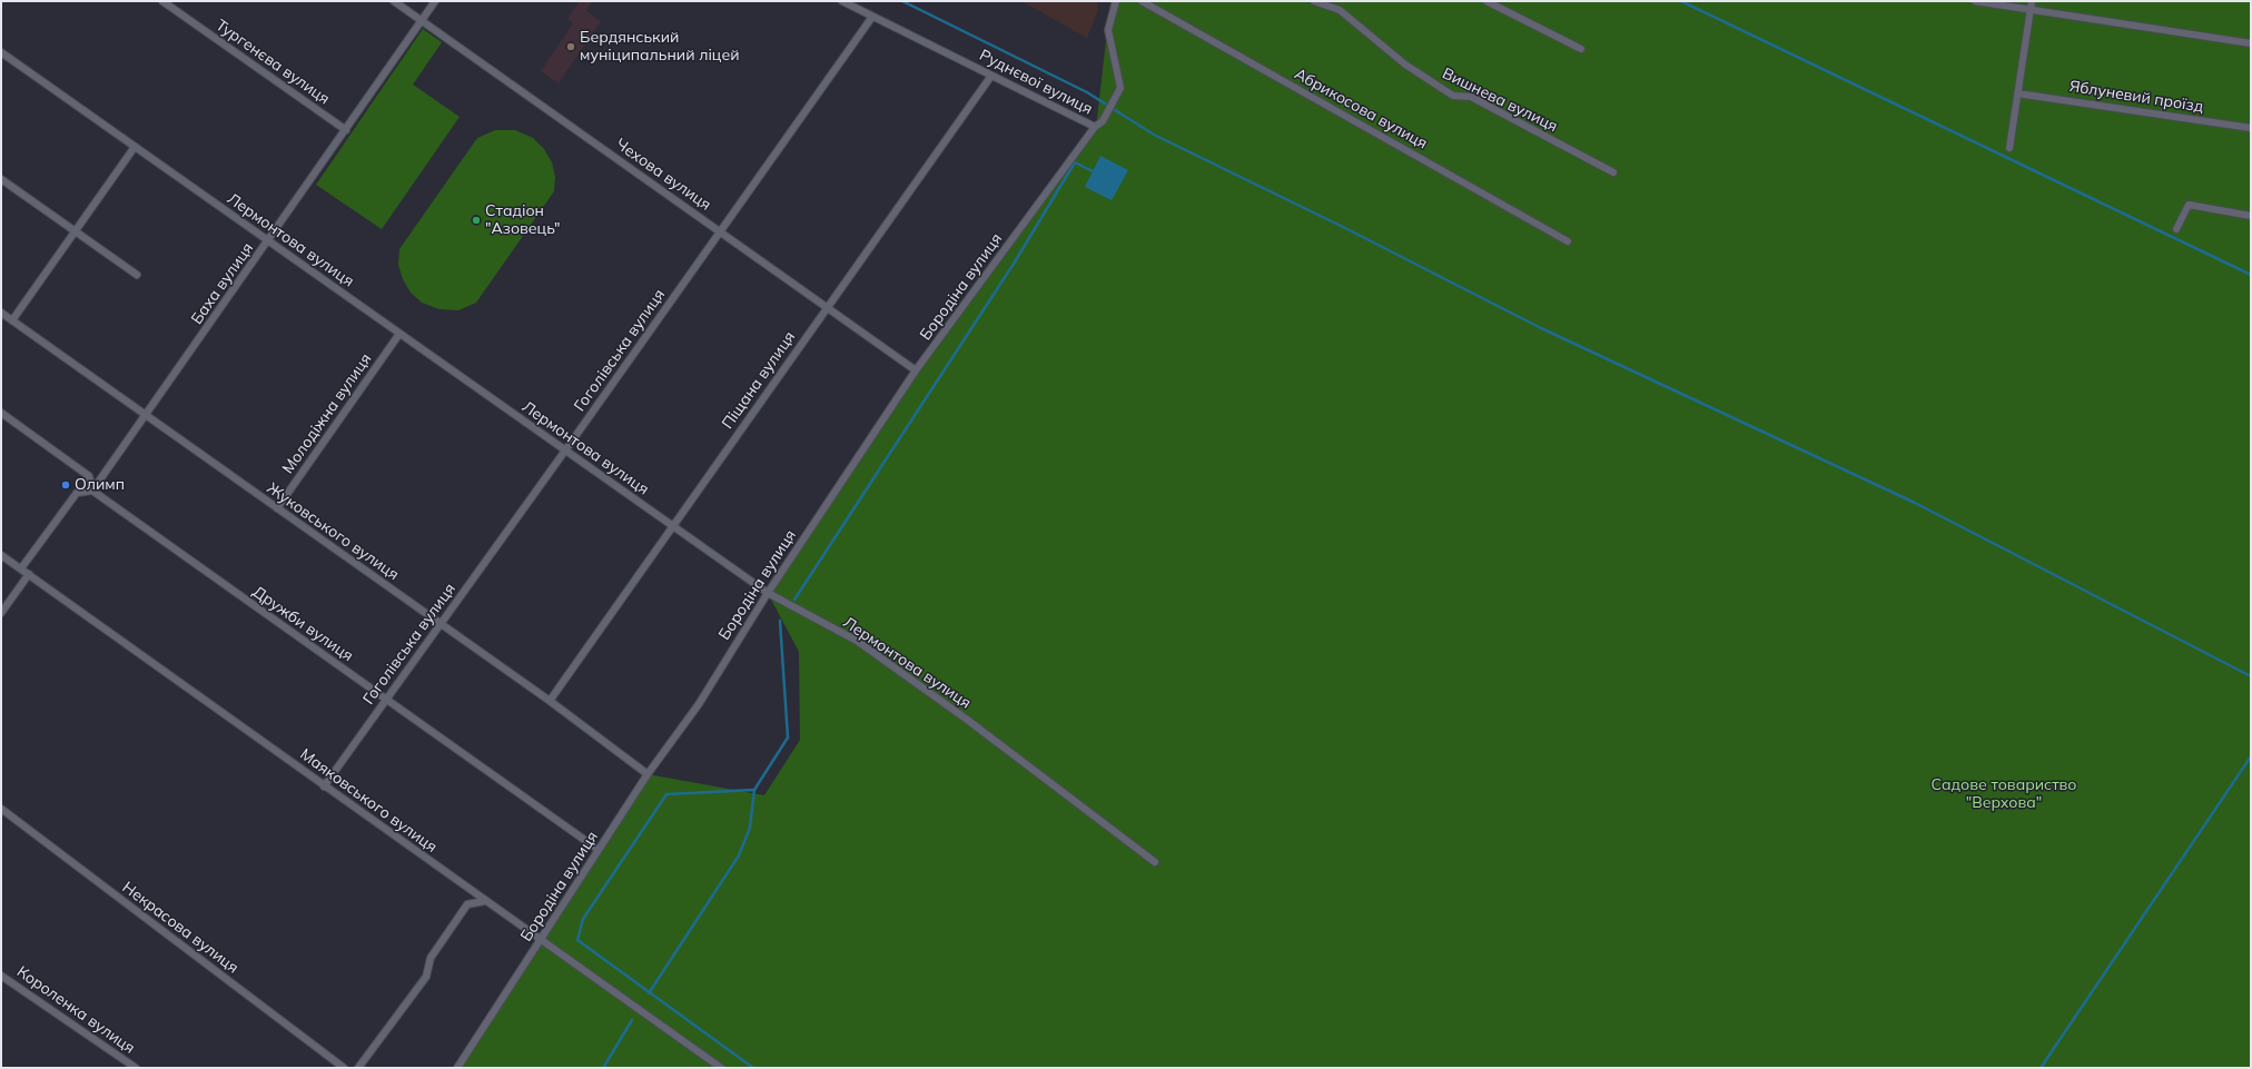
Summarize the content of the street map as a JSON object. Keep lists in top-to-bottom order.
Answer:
{
  "streets": {
    "street": [
      "Тургенєва вулиця",
      "Руднєвої вулиця",
      "Яблуневий проїзд",
      "Вишнева вулиця",
      "Абрикосова вулиця",
      "Чехова вулиця",
      "Лермонтова вулиця",
      "Баха вулиця",
      "Бородіна вулиця",
      "Гоголівська вулиця",
      "Піщана вулиця",
      "Молодіжна вулиця",
      "Жуковського вулиця",
      "Дружби вулиця",
      "Маяковського вулиця",
      "Некрасова вулиця",
      "Короленка вулиця"
    ]
  },
  "crossings": [
    ["Тургенєва вулиця", "Баха вулиця"],
    ["Руднєвої вулиця", "Бородіна вулиця"],
    ["Руднєвої вулиця", "Гоголівська вулиця"],
    ["Руднєвої вулиця", "Піщана вулиця"],
    ["Чехова вулиця", "Баха вулиця"],
    ["Чехова вулиця", "Бородіна вулиця"],
    ["Чехова вулиця", "Гоголівська вулиця"],
    ["Чехова вулиця", "Піщана вулиця"],
    ["Лермонтова вулиця", "Баха вулиця"],
    ["Лермонтова вулиця", "Бородіна вулиця"],
    ["Лермонтова вулиця", "Гоголівська вулиця"],
    ["Лермонтова вулиця", "Піщана вулиця"],
    ["Лермонтова вулиця", "Молодіжна вулиця"],
    ["Баха вулиця", "Жуковського вулиця"],
    ["Баха вулиця", "Дружби вулиця"],
    ["Бородіна вулиця", "Жуковського вулиця"],
    ["Бородіна вулиця", "Дружби вулиця"],
    ["Бородіна вулиця", "Маяковського вулиця"],
    ["Гоголівська вулиця", "Жуковського вулиця"],
    ["Гоголівська вулиця", "Дружби вулиця"],
    ["Гоголівська вулиця", "Маяковського вулиця"],
    ["Піщана вулиця", "Жуковського вулиця"],
    ["Молодіжна вулиця", "Жуковського вулиця"]
  ],
  "parks": ["Садове товариство \"Верхова\""],
  "places": ["Бердянський муніципальний ліцей", "Стадіон \"Азовець\"", "Олимп"]
}
